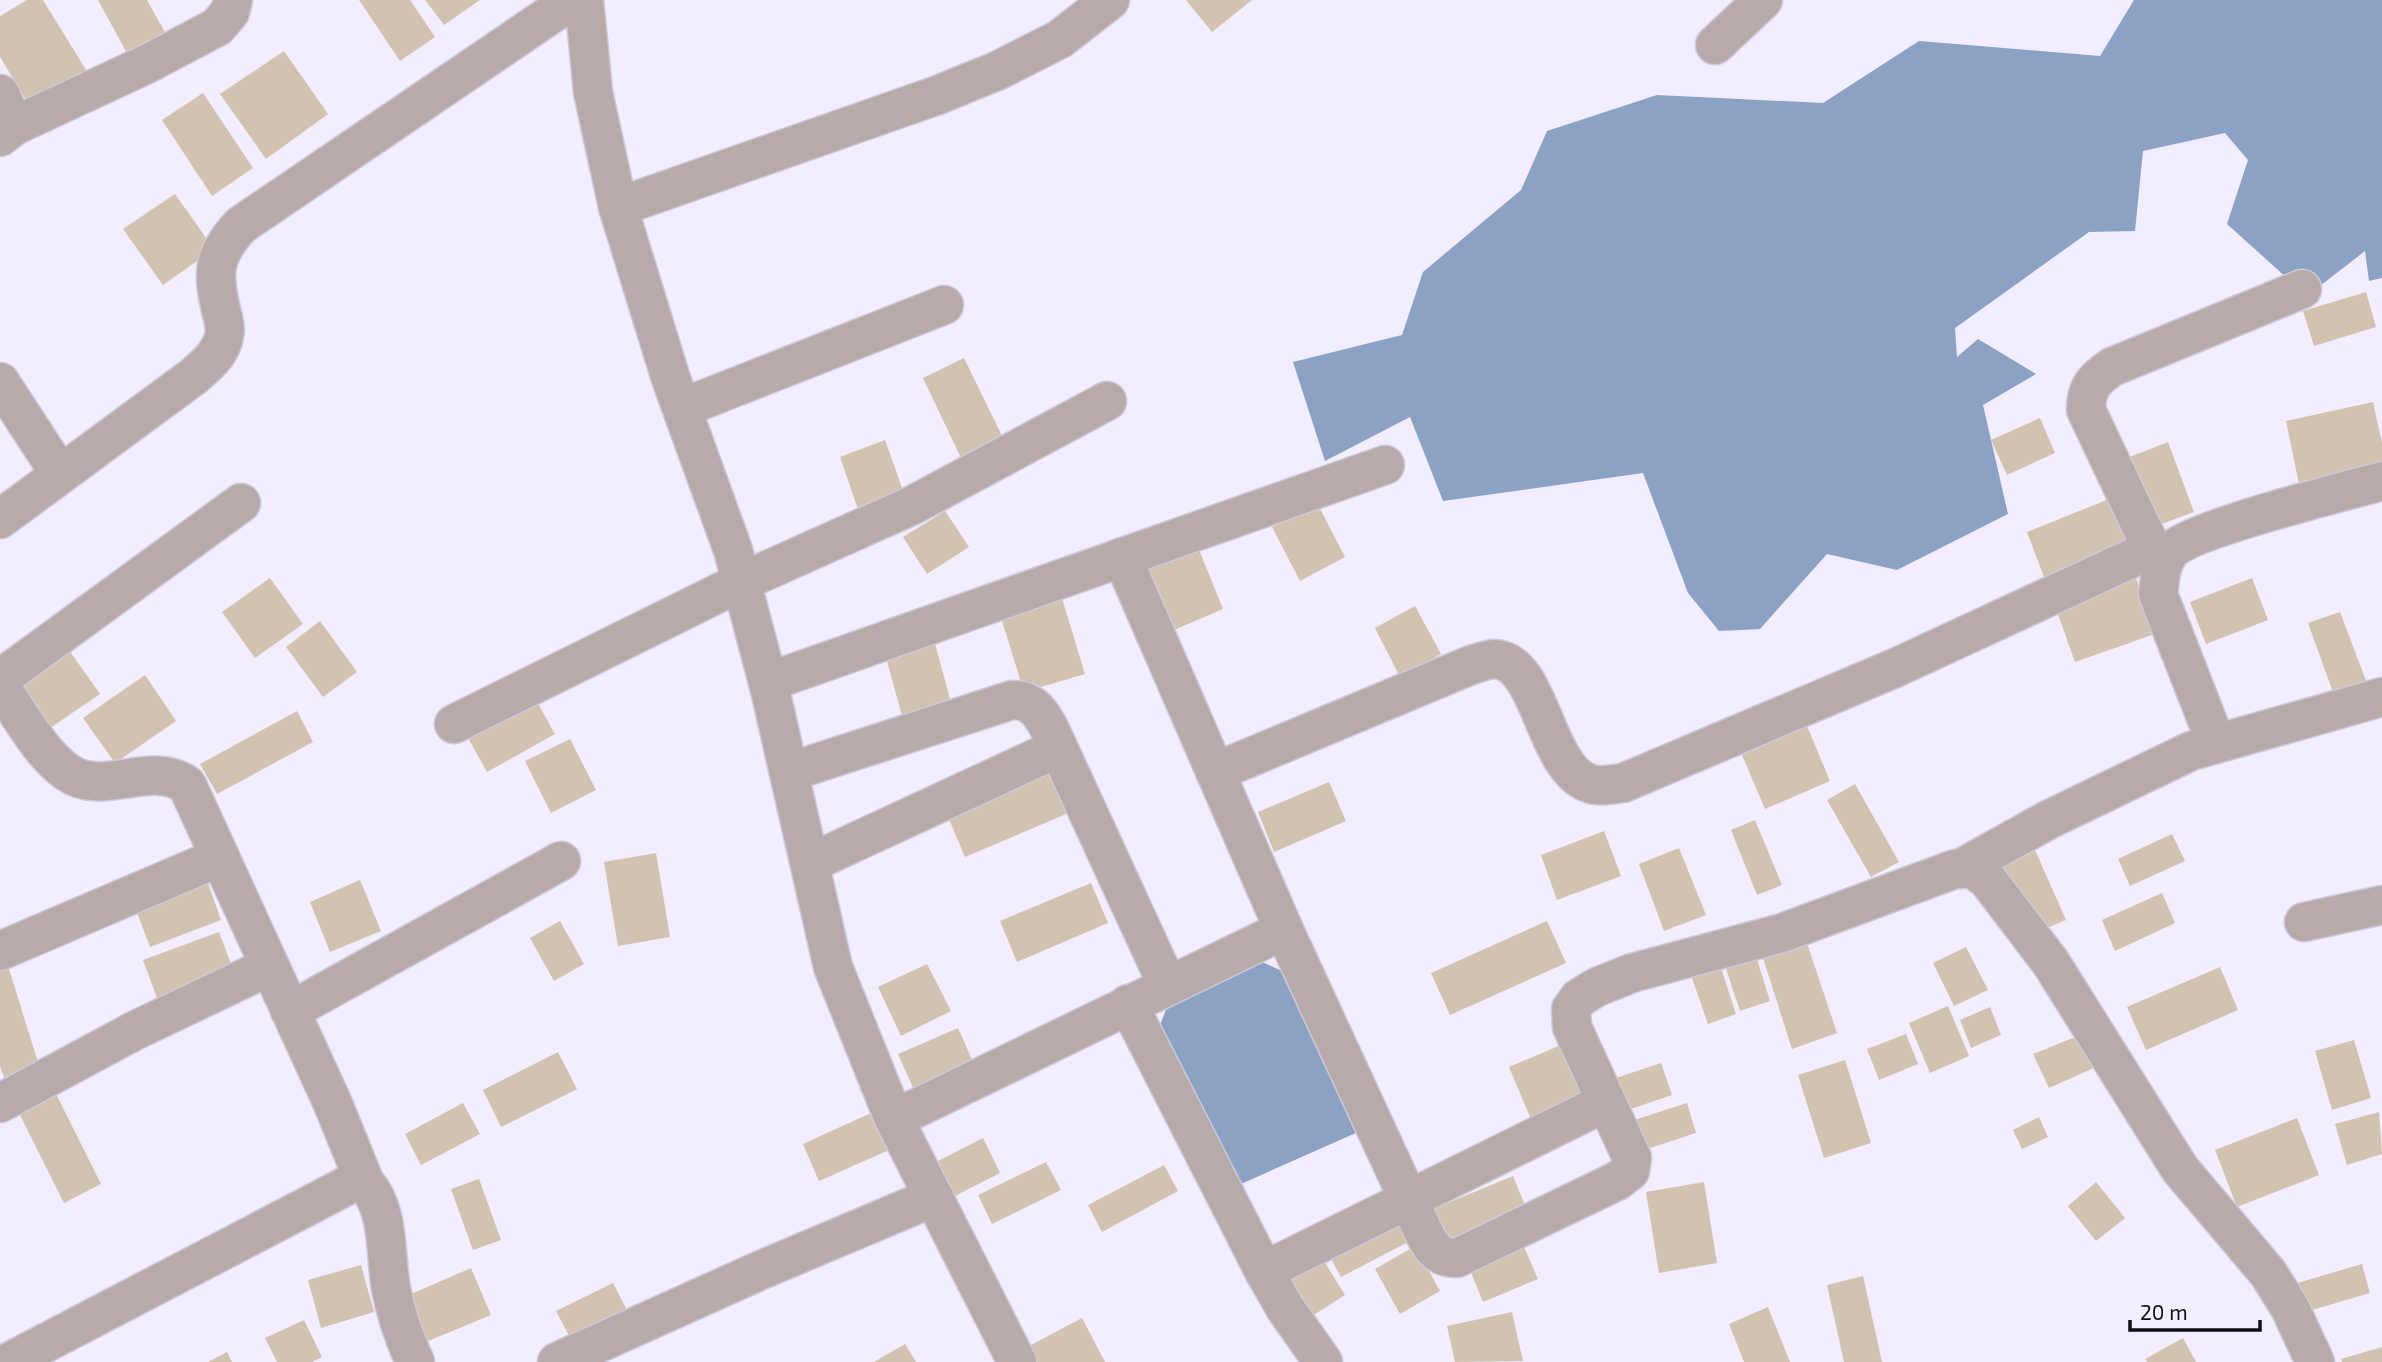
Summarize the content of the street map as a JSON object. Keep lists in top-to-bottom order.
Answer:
{
  "scale_bar": "20 m"
}
